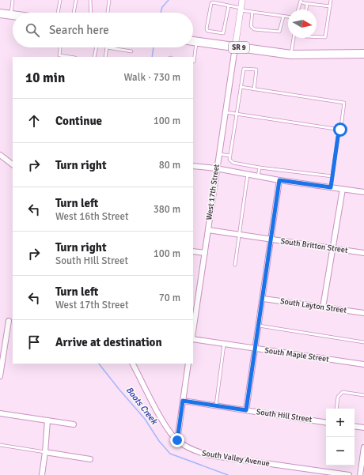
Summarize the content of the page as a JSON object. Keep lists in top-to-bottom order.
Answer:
{
  "streets": {
    "highway": ["SR 9"],
    "street": [
      "West 17th Street",
      "South Britton Street",
      "South Layton Street",
      "South Maple Street",
      "South Hill Street",
      "South Valley Avenue"
    ]
  },
  "crossings": [
    ["SR 9", "West 17th Street"],
    ["West 17th Street", "South Britton Street"]
  ],
  "water": ["Boots Creek"],
  "north": "right",
  "page": {
    "search": "Search here",
    "heading": ["10 min", "Walk · 730 m"],
    "list": [
      ["Continue", "100 m"],
      ["Turn right", "80 m"],
      ["Turn left", "West 16th Street", "380 m"],
      ["Turn right", "South Hill Street", "100 m"],
      ["Turn left", "West 17th Street", "70 m"],
      "Arrive at destination"
    ],
    "map_buttons": ["+", "−"]
  }
}
